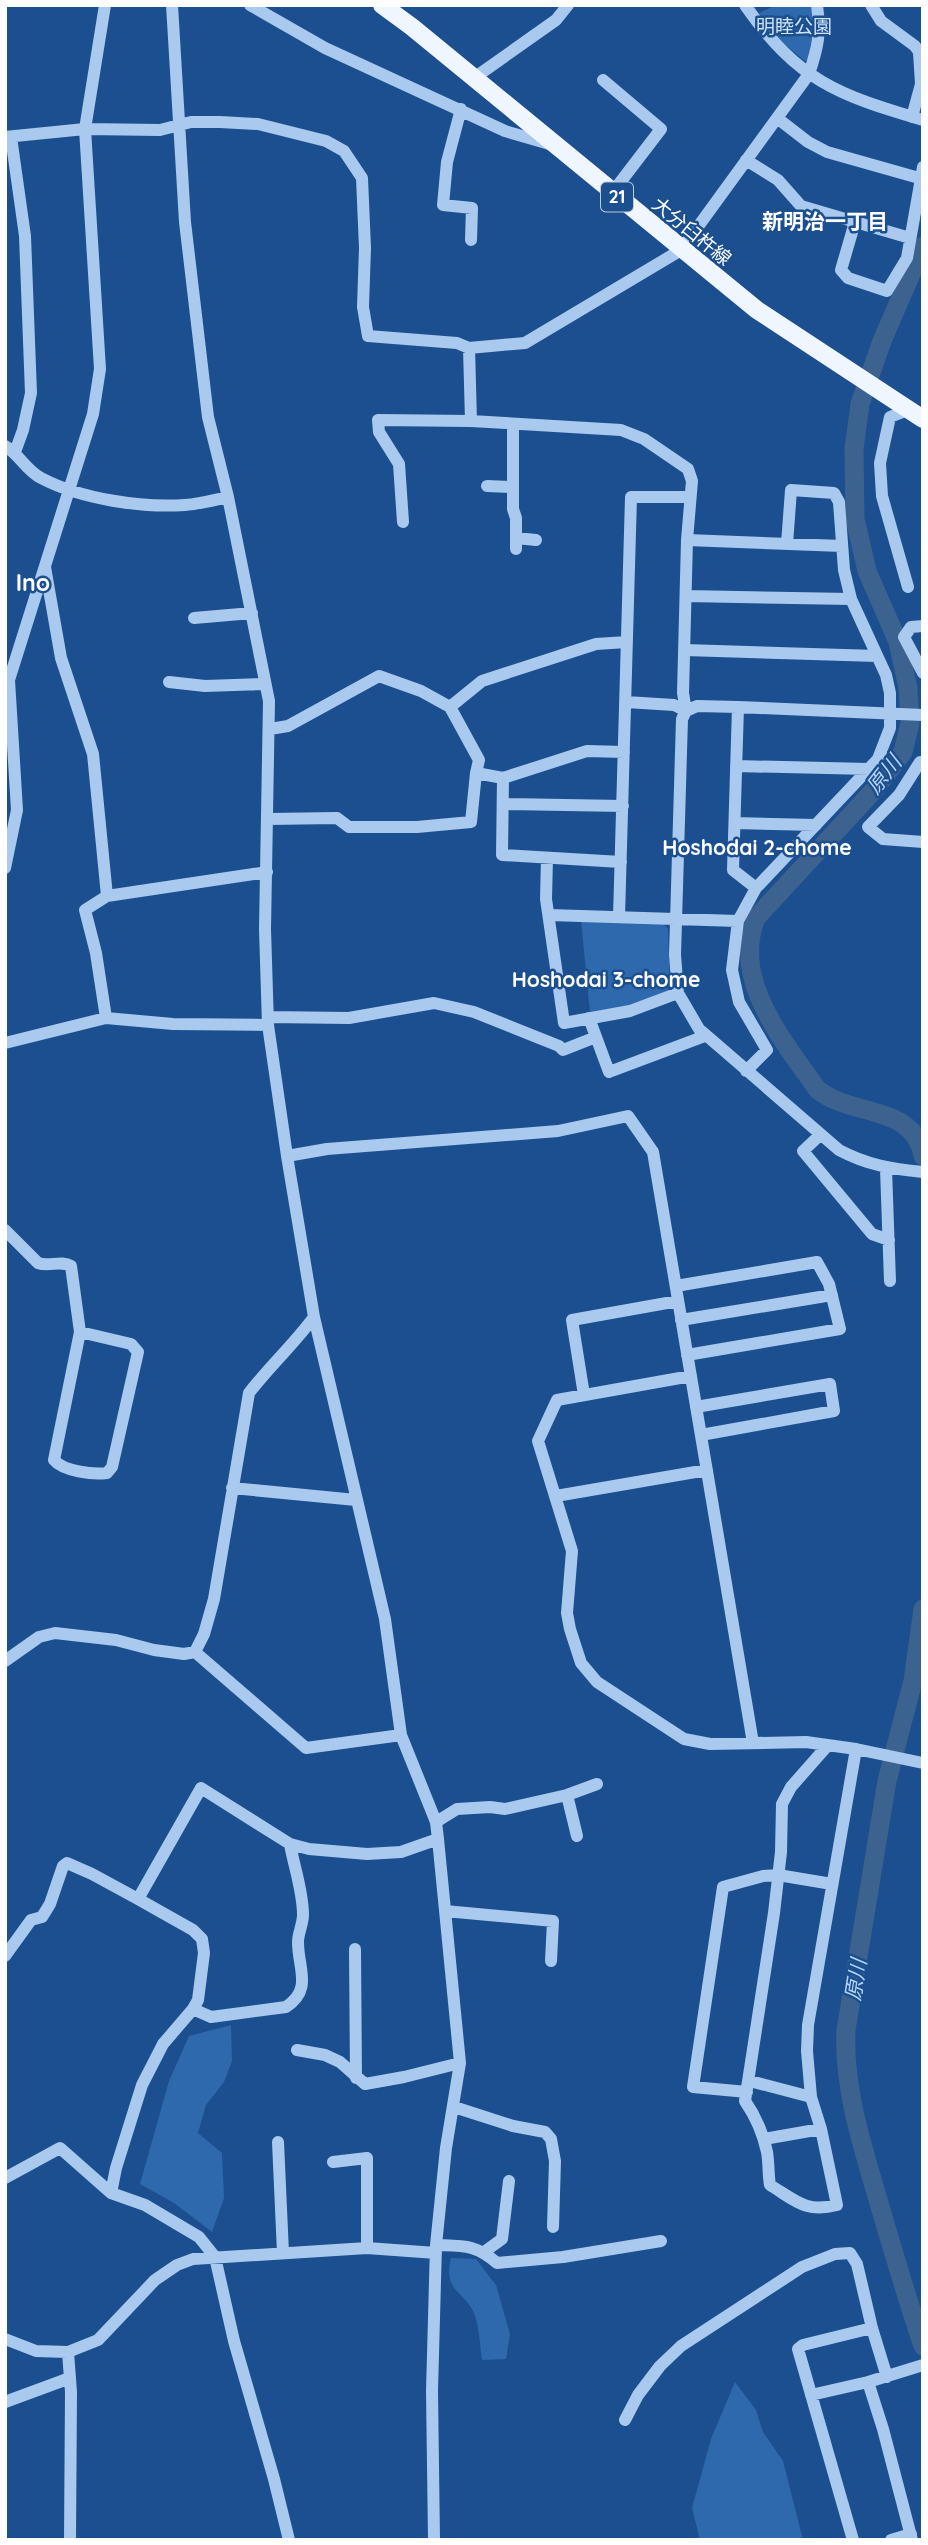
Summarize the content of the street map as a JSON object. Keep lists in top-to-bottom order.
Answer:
{
  "streets": {
    "main road": ["21", "大分臼杵線"]
  },
  "districts": [
    "新明治一丁目",
    "Ino",
    "Hoshodai 2-chome",
    "Hoshodai 3-chome"
  ],
  "water": ["原川"],
  "parks": ["明睦公園"]
}
